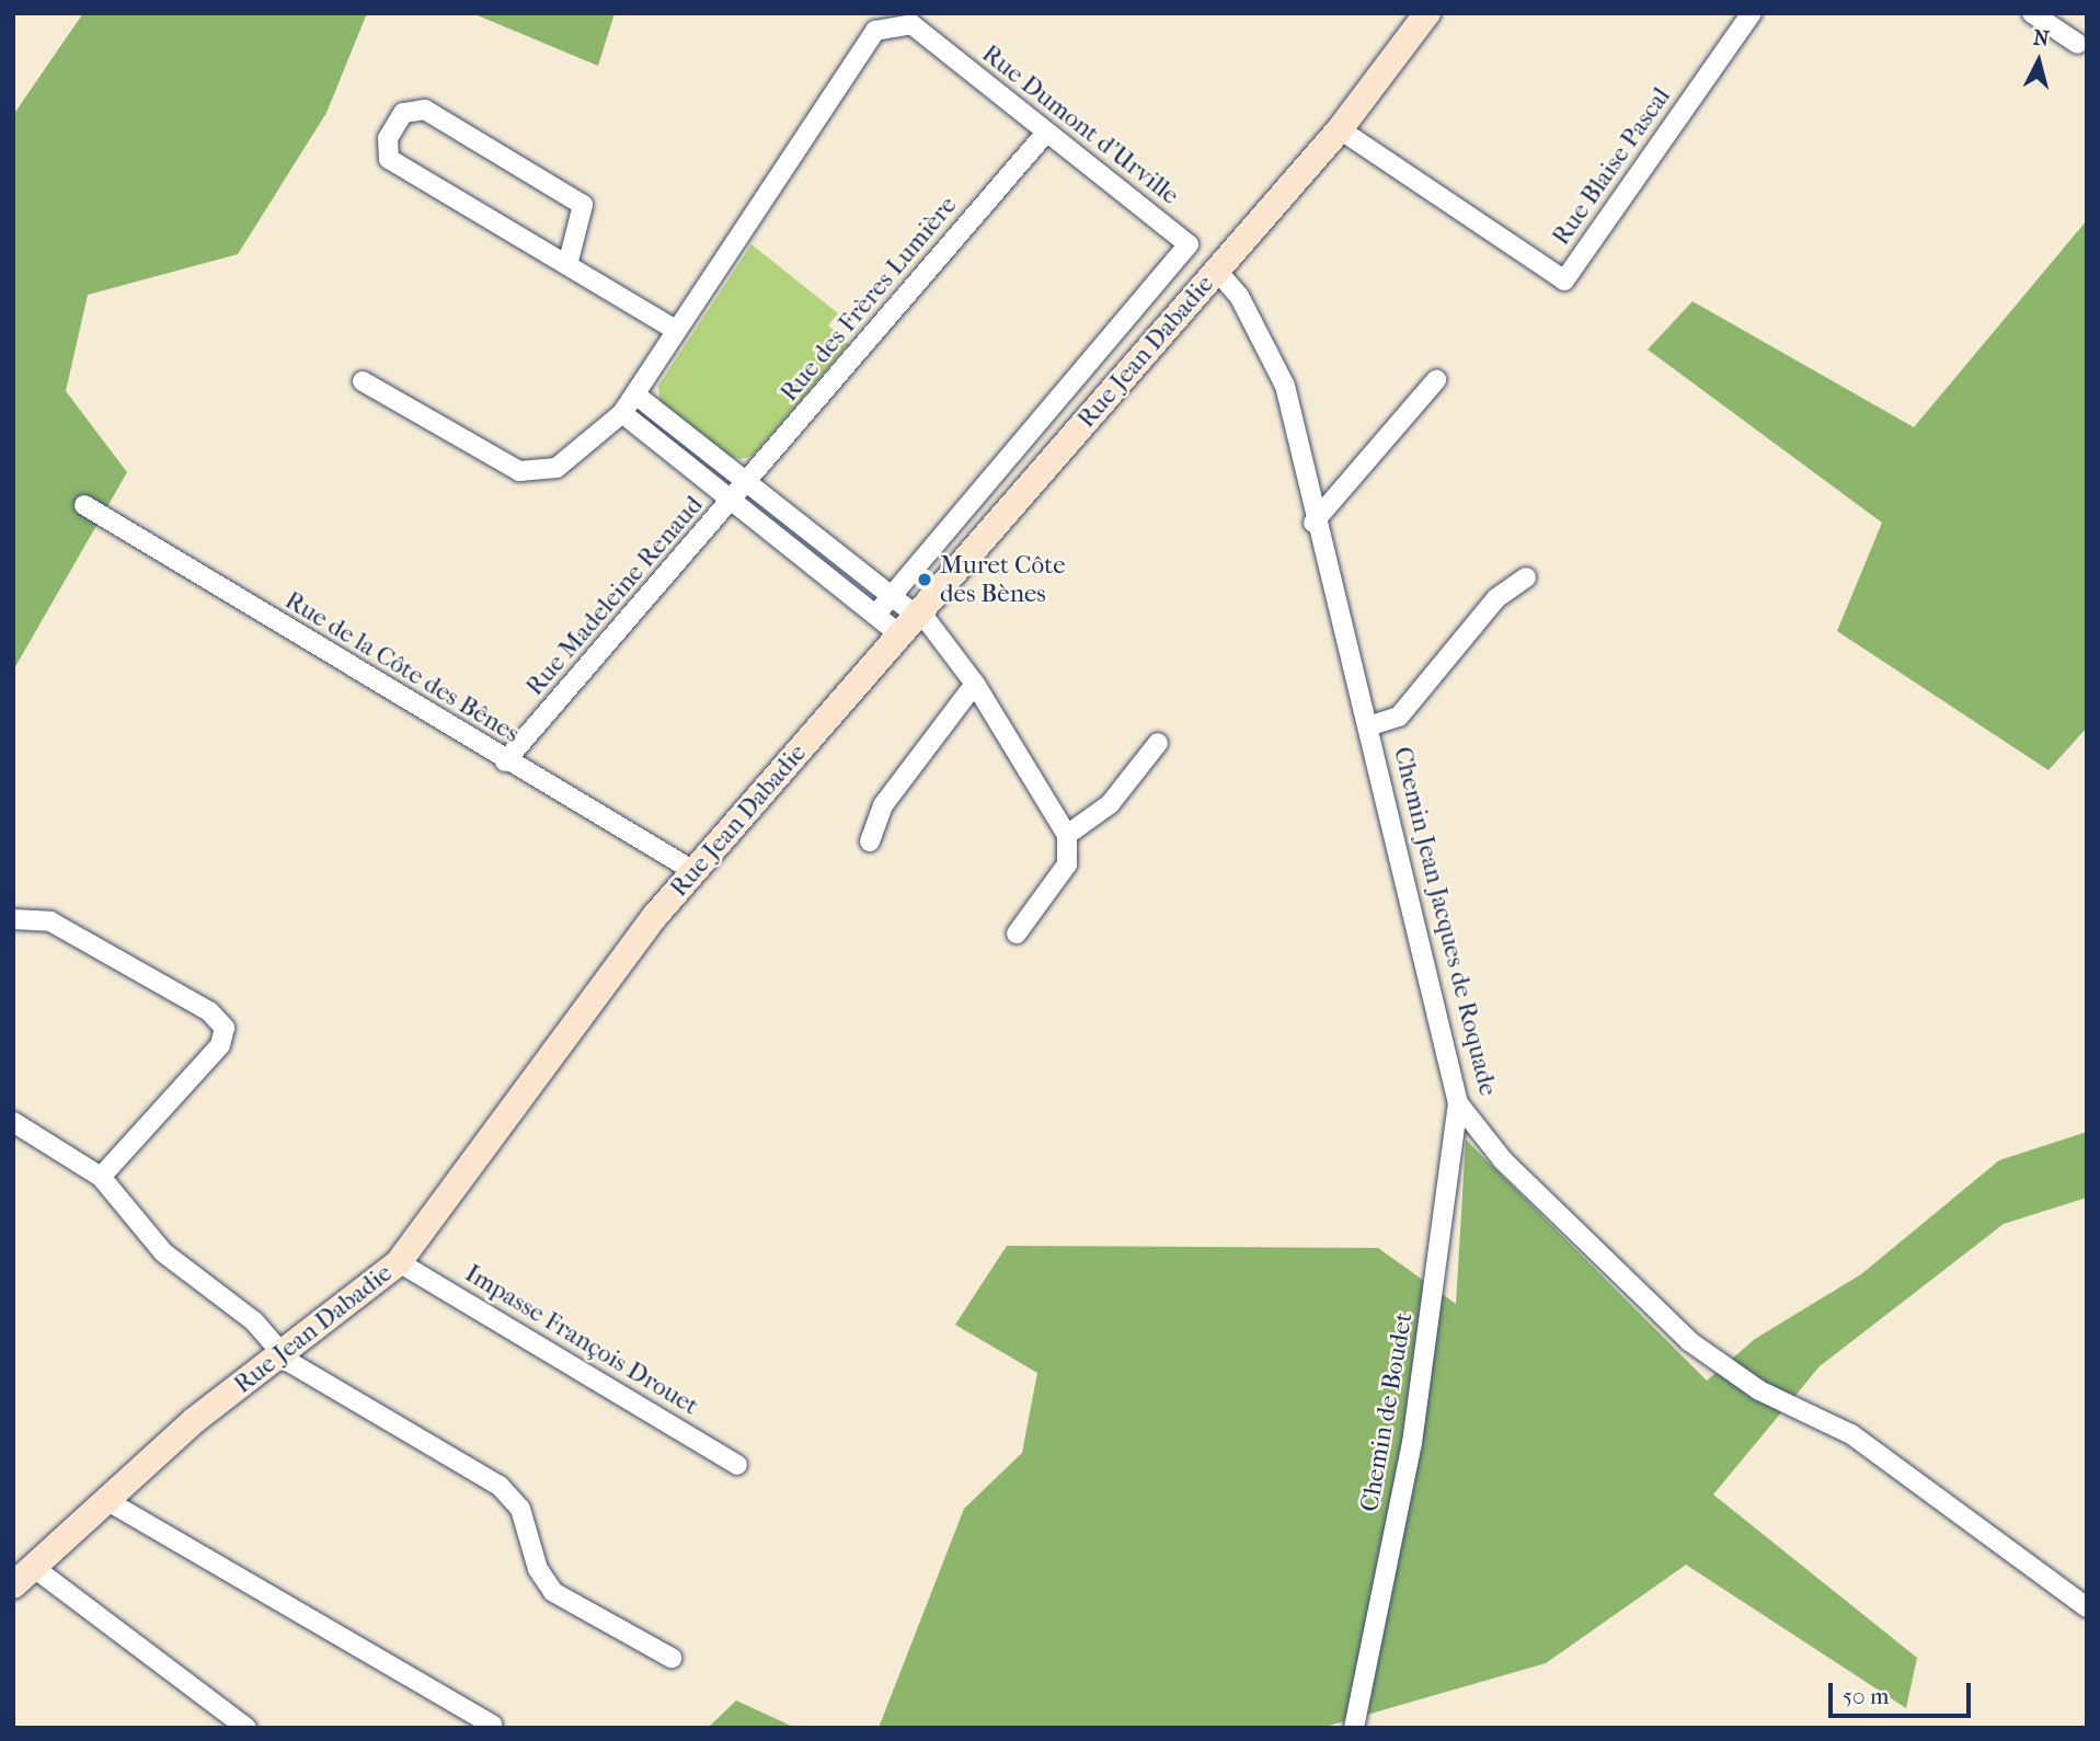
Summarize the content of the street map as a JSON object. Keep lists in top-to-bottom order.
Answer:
{
  "streets": {
    "street": [
      "Rue Dumont d'Urville",
      "Rue Blaise Pascal",
      "Rue des Frères Lumière",
      "Rue Jean Dabadie",
      "Rue Madeleine Renaud",
      "Rue de la Côte des Bênes",
      "Chemin Jean Jacques de Roquade",
      "Impasse François Drouet",
      "Chemin de Boudet"
    ]
  },
  "crossings": [
    ["Rue Dumont d'Urville", "Rue des Frères Lumière"],
    ["Rue Blaise Pascal", "Rue Jean Dabadie"],
    ["Rue des Frères Lumière", "Rue Madeleine Renaud"],
    ["Rue Jean Dabadie", "Rue de la Côte des Bênes"],
    ["Rue Jean Dabadie", "Chemin Jean Jacques de Roquade"],
    ["Rue Jean Dabadie", "Impasse François Drouet"],
    ["Rue Madeleine Renaud", "Rue de la Côte des Bênes"],
    ["Chemin Jean Jacques de Roquade", "Chemin de Boudet"]
  ],
  "places": ["Muret Côte des Bènes"],
  "scale_bar": "50 m",
  "north": "top"
}
